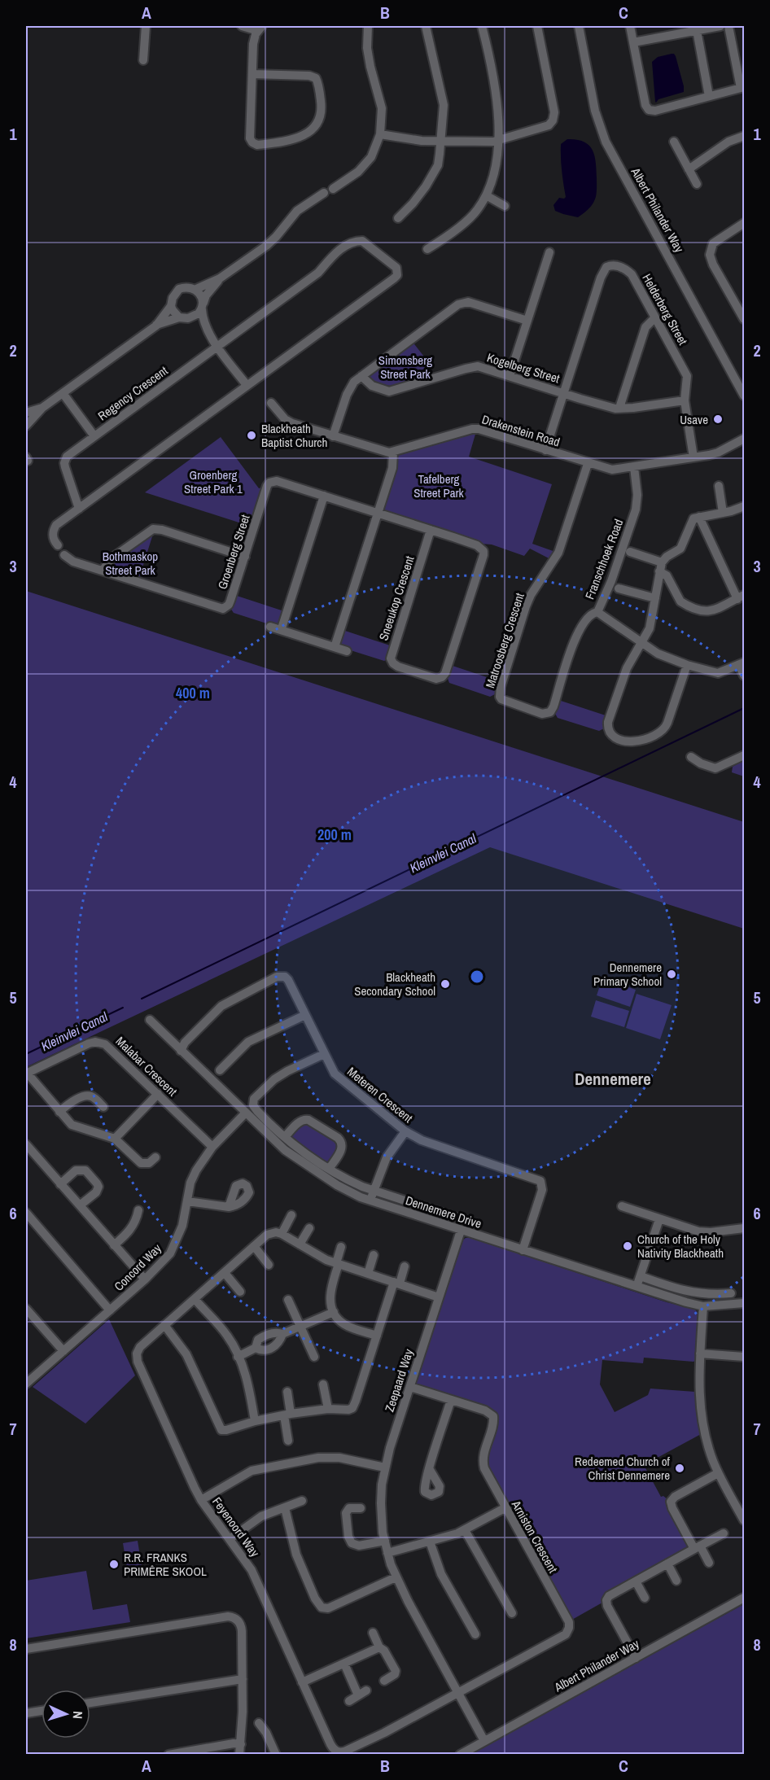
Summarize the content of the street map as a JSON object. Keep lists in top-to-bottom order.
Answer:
{
  "streets": {
    "street": [
      "Albert Philander Way",
      "Helderberg Street",
      "Kogelberg Street",
      "Regency Crescent",
      "Drakenstein Road",
      "Groenberg Street",
      "Franschhoek Road",
      "Sneeukop Crescent",
      "Matroosberg Crescent",
      "Malabar Crescent",
      "Meteren Crescent",
      "Dennemere Drive",
      "Concord Way",
      "Zeepaard Way",
      "Feyenoord Way",
      "Arniston Crescent"
    ]
  },
  "crossings": [
    ["Albert Philander Way", "Zeepaard Way"],
    ["Helderberg Street", "Kogelberg Street"],
    ["Helderberg Street", "Drakenstein Road"],
    ["Drakenstein Road", "Franschhoek Road"],
    ["Drakenstein Road", "Matroosberg Crescent"],
    ["Franschhoek Road", "Matroosberg Crescent"],
    ["Malabar Crescent", "Concord Way"],
    ["Meteren Crescent", "Dennemere Drive"],
    ["Dennemere Drive", "Concord Way"],
    ["Dennemere Drive", "Zeepaard Way"],
    ["Zeepaard Way", "Feyenoord Way"],
    ["Zeepaard Way", "Arniston Crescent"],
    ["Feyenoord Way", "Arniston Crescent"]
  ],
  "districts": ["Dennemere"],
  "water": ["Kleinvlei Canal"],
  "parks": [
    "Simonsberg Street Park",
    "Groenberg Street Park 1",
    "Tafelberg Street Park",
    "Bothmaskop Street Park"
  ],
  "places": [
    "Usave",
    "Blackheath Baptist Church",
    "Dennemere Primary School",
    "Blackheath Secondary School",
    "Church of the Holy Nativity Blackheath",
    "Redeemed Church of Christ Dennemere",
    "R.R. FRANKS PRIMÊRE SKOOL"
  ],
  "north": "right",
  "grid": {
    "columns": ["A", "B", "C"],
    "rows": [
      "1",
      "2",
      "3",
      "4",
      "5",
      "6",
      "7",
      "8"
    ]
  },
  "rings": ["400 m", "200 m"]
}
